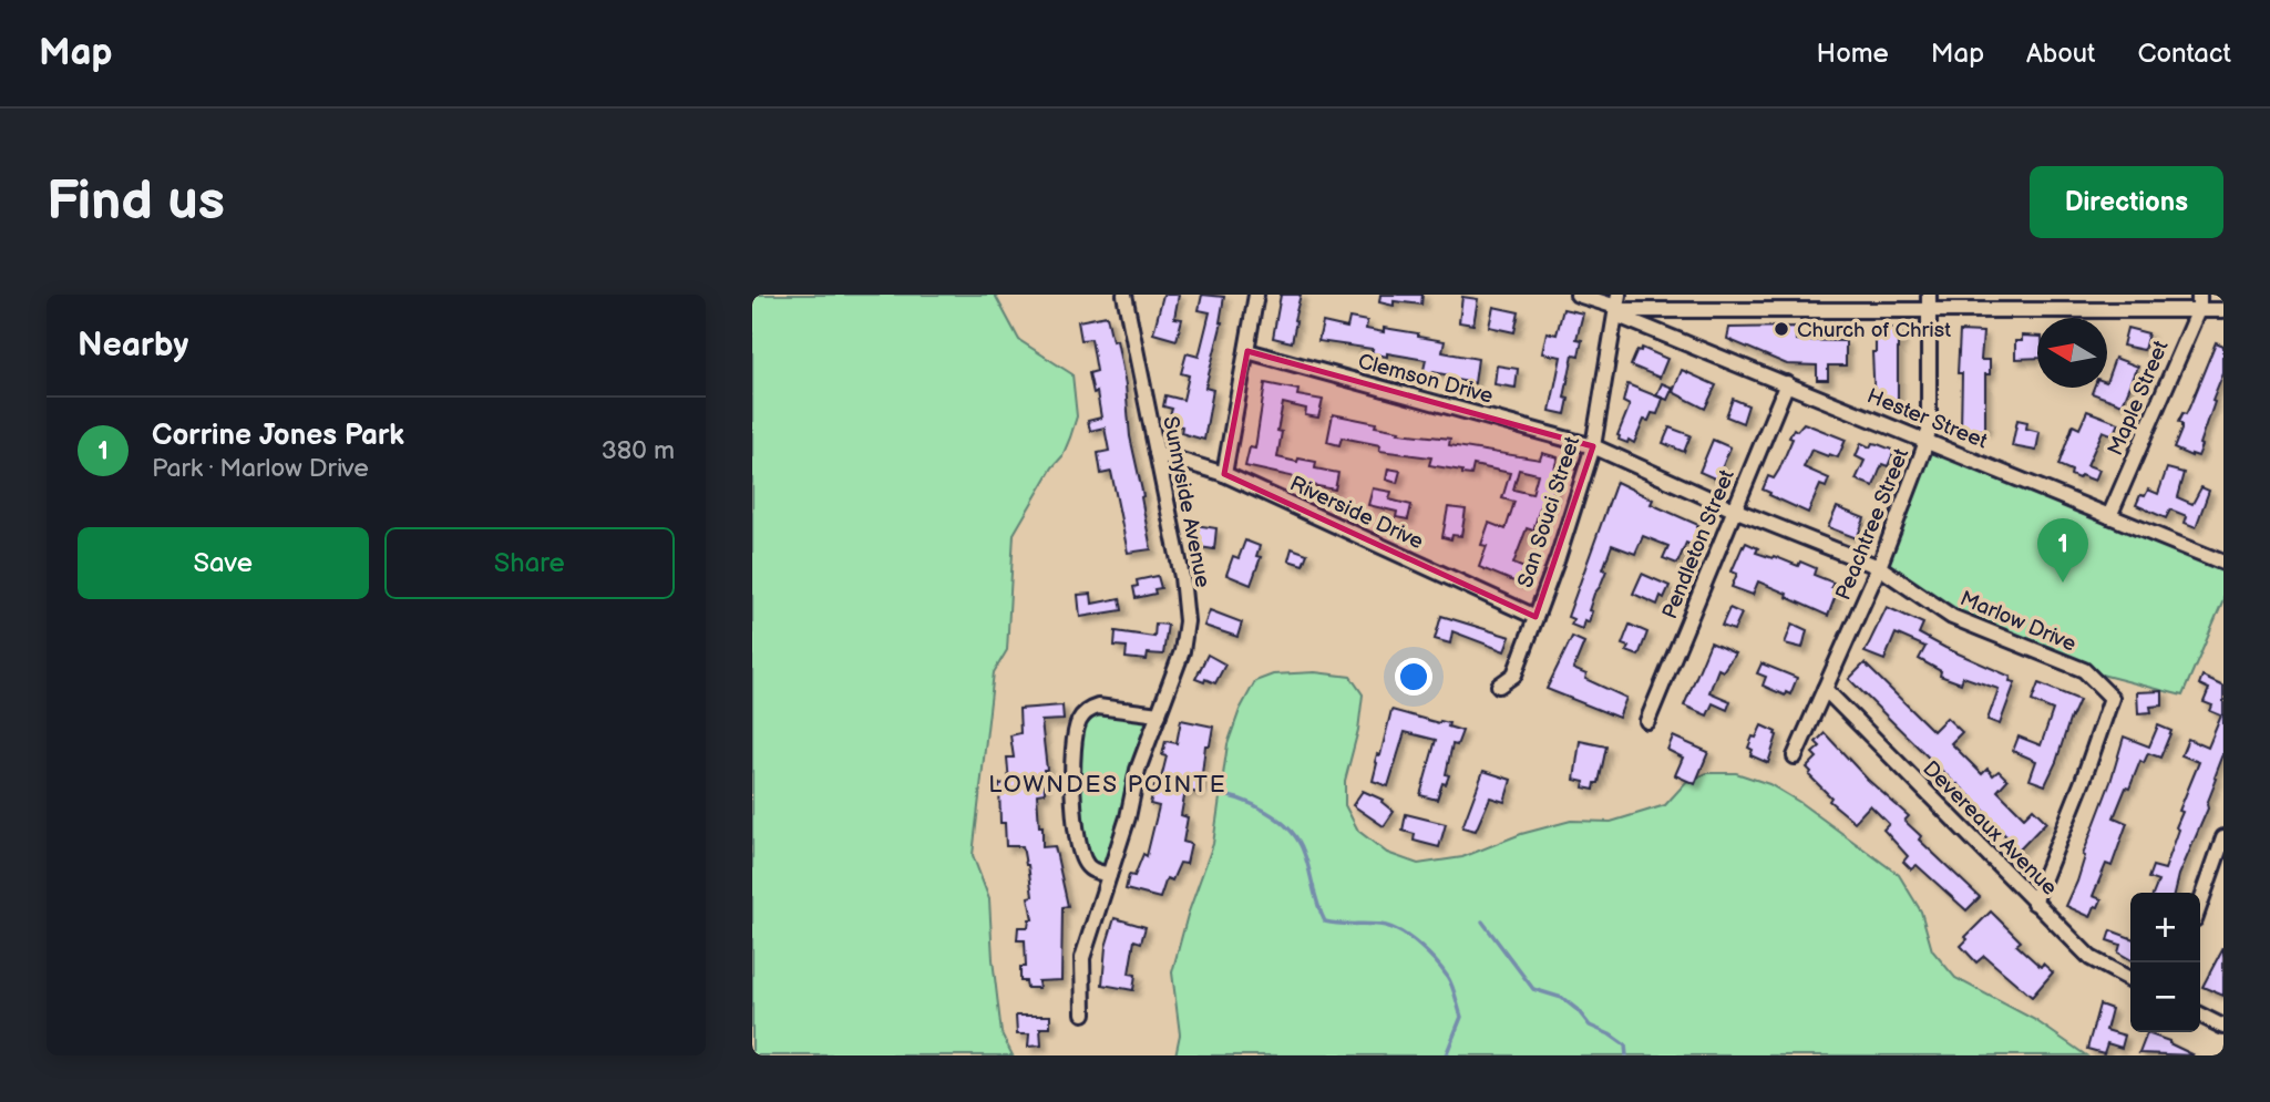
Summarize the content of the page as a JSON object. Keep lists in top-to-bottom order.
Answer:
{
  "streets": {
    "street": [
      "Clemson Drive",
      "Maple Street",
      "Hester Street",
      "Sunnyside Avenue",
      "Riverside Drive",
      "San Souci Street",
      "Peachtree Street",
      "Pendleton Street",
      "Marlow Drive",
      "Devereaux Avenue"
    ]
  },
  "crossings": [
    ["Clemson Drive", "San Souci Street"],
    ["Clemson Drive", "Peachtree Street"],
    ["Clemson Drive", "Pendleton Street"],
    ["Clemson Drive", "Marlow Drive"],
    ["Maple Street", "Hester Street"],
    ["Hester Street", "San Souci Street"],
    ["Hester Street", "Peachtree Street"],
    ["Hester Street", "Pendleton Street"],
    ["Sunnyside Avenue", "Riverside Drive"],
    ["Riverside Drive", "San Souci Street"],
    ["Peachtree Street", "Marlow Drive"],
    ["Peachtree Street", "Devereaux Avenue"],
    ["Marlow Drive", "Devereaux Avenue"]
  ],
  "districts": ["LOWNDES POINTE"],
  "places": ["Church of Christ"],
  "north": "left",
  "page": {
    "header": "Map",
    "nav": [
      "Home",
      "Map",
      "About",
      "Contact"
    ],
    "buttons": [
      "Directions",
      ["Save", "Share"]
    ],
    "title": "Find us",
    "heading": "Nearby",
    "list": [
      {
        "mark": "1",
        "name": "Corrine Jones Park",
        "note": "Park · Marlow Drive",
        "value": "380 m"
      }
    ],
    "pins": "1",
    "map_buttons": ["+", "−"]
  }
}
